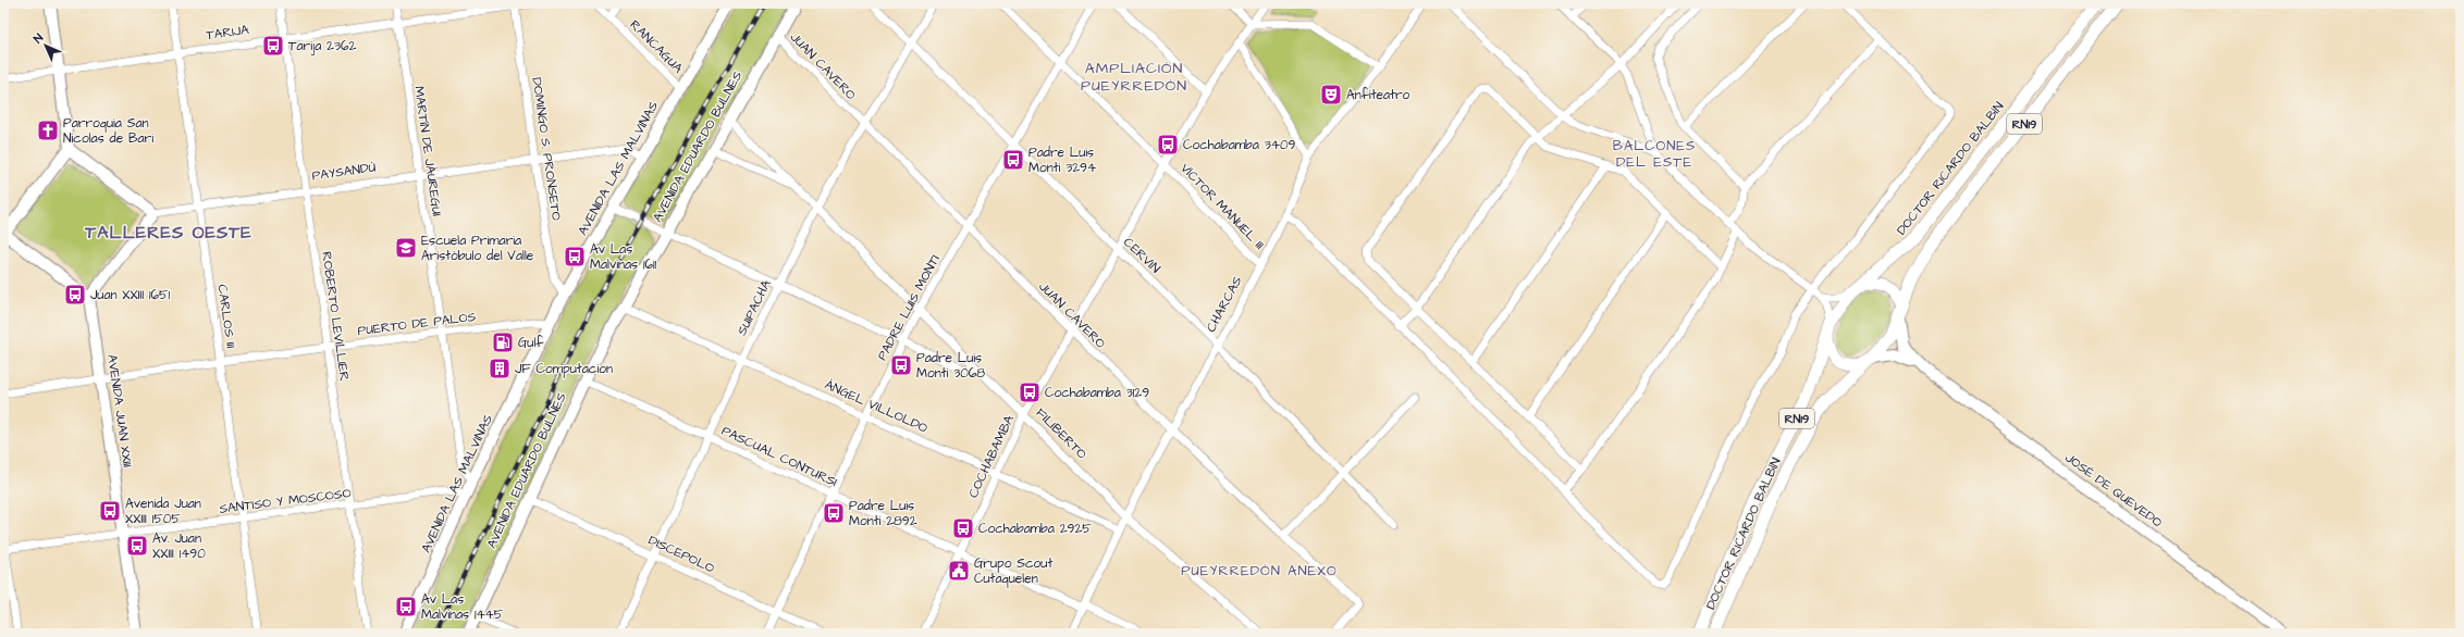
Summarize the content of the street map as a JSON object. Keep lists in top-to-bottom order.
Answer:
{
  "streets": {
    "main road": [
      "RN19",
      "AVENIDA EDUARDO BULNES",
      "AVENIDA LAS MALVINAS",
      "DOCTOR RICARDO BALBÍN",
      "AVENIDA JUAN XXIII",
      "JOSÉ DE QUEVEDO"
    ],
    "street": [
      "TARIJA",
      "RANCAGUA",
      "JUAN CAVERO",
      "DOMINGO S. PRONSETO",
      "MARTÍN DE JÁUREGUI",
      "PAYSANDÚ",
      "VÍCTOR MANUEL III",
      "CERVIN",
      "CHARCAS",
      "SUIPACHA",
      "PADRE LUIS MONTI",
      "CARLOS III",
      "ROBERTO LEVILLIER",
      "PUERTO DE PALOS",
      "ÁNGEL VILLOLDO",
      "FILIBERTO",
      "PASCUAL CONTURSI",
      "COCHABAMBA",
      "SANTISO Y MOSCOSO",
      "DISCEPOLO"
    ]
  },
  "crossings": [
    ["TARIJA", "DOMINGO S. PRONSETO"],
    ["TARIJA", "MARTÍN DE JÁUREGUI"],
    ["TARIJA", "CARLOS III"],
    ["TARIJA", "ROBERTO LEVILLIER"],
    ["RANCAGUA", "AVENIDA LAS MALVINAS"],
    ["JUAN CAVERO", "AVENIDA EDUARDO BULNES"],
    ["JUAN CAVERO", "CHARCAS"],
    ["JUAN CAVERO", "SUIPACHA"],
    ["JUAN CAVERO", "PADRE LUIS MONTI"],
    ["JUAN CAVERO", "COCHABAMBA"],
    ["AVENIDA EDUARDO BULNES", "ÁNGEL VILLOLDO"],
    ["AVENIDA EDUARDO BULNES", "FILIBERTO"],
    ["AVENIDA EDUARDO BULNES", "PASCUAL CONTURSI"],
    ["AVENIDA EDUARDO BULNES", "DISCEPOLO"],
    ["DOMINGO S. PRONSETO", "AVENIDA LAS MALVINAS"],
    ["DOMINGO S. PRONSETO", "PAYSANDÚ"],
    ["MARTÍN DE JÁUREGUI", "AVENIDA LAS MALVINAS"],
    ["MARTÍN DE JÁUREGUI", "PAYSANDÚ"],
    ["MARTÍN DE JÁUREGUI", "PUERTO DE PALOS"],
    ["AVENIDA LAS MALVINAS", "PAYSANDÚ"],
    ["AVENIDA LAS MALVINAS", "PUERTO DE PALOS"],
    ["AVENIDA LAS MALVINAS", "SANTISO Y MOSCOSO"],
    ["PAYSANDÚ", "CARLOS III"],
    ["PAYSANDÚ", "ROBERTO LEVILLIER"],
    ["VÍCTOR MANUEL III", "CHARCAS"],
    ["VÍCTOR MANUEL III", "PADRE LUIS MONTI"],
    ["VÍCTOR MANUEL III", "COCHABAMBA"],
    ["CERVIN", "CHARCAS"],
    ["CERVIN", "SUIPACHA"],
    ["CERVIN", "PADRE LUIS MONTI"],
    ["CERVIN", "COCHABAMBA"],
    ["CHARCAS", "ÁNGEL VILLOLDO"],
    ["CHARCAS", "FILIBERTO"],
    ["CHARCAS", "PASCUAL CONTURSI"],
    ["SUIPACHA", "ÁNGEL VILLOLDO"],
    ["SUIPACHA", "FILIBERTO"],
    ["SUIPACHA", "PASCUAL CONTURSI"],
    ["SUIPACHA", "DISCEPOLO"],
    ["PADRE LUIS MONTI", "ÁNGEL VILLOLDO"],
    ["PADRE LUIS MONTI", "FILIBERTO"],
    ["PADRE LUIS MONTI", "PASCUAL CONTURSI"],
    ["PADRE LUIS MONTI", "DISCEPOLO"],
    ["CARLOS III", "PUERTO DE PALOS"],
    ["CARLOS III", "SANTISO Y MOSCOSO"],
    ["ROBERTO LEVILLIER", "PUERTO DE PALOS"],
    ["ROBERTO LEVILLIER", "SANTISO Y MOSCOSO"],
    ["PUERTO DE PALOS", "AVENIDA JUAN XXIII"],
    ["ÁNGEL VILLOLDO", "COCHABAMBA"],
    ["AVENIDA JUAN XXIII", "SANTISO Y MOSCOSO"],
    ["FILIBERTO", "COCHABAMBA"],
    ["PASCUAL CONTURSI", "COCHABAMBA"]
  ],
  "districts": [
    "AMPLIACIÓN PUEYRREDÓN",
    "BALCONES DEL ESTE",
    "TALLERES OESTE",
    "PUEYRREDÓN ANEXO"
  ],
  "places": {
    "bus stop": [
      "Tarija 2362",
      "Cochabamba 3409",
      "Padre Luis Monti 3294",
      "Av Las Malvinas 1611",
      "Juan XXIII 1651",
      "Padre Luis Monti 3068",
      "Cochabamba 3129",
      "Avenida Juan XXIII 1505",
      "Padre Luis Monti 2892",
      "Cochabamba 2925",
      "Av. Juan XXIII 1490",
      "Av Las Malvinas 1445"
    ],
    "theatre": ["Anfiteatro"],
    "church": ["Parroquia San Nicolas de Bari"],
    "school or university": ["Escuela Primaria Aristóbulo del Valle"],
    "fuel station": ["Gulf"],
    "building": ["JF Computacion"],
    "public building": ["Grupo Scout Cutaquelen"]
  },
  "north": "top left"
}
